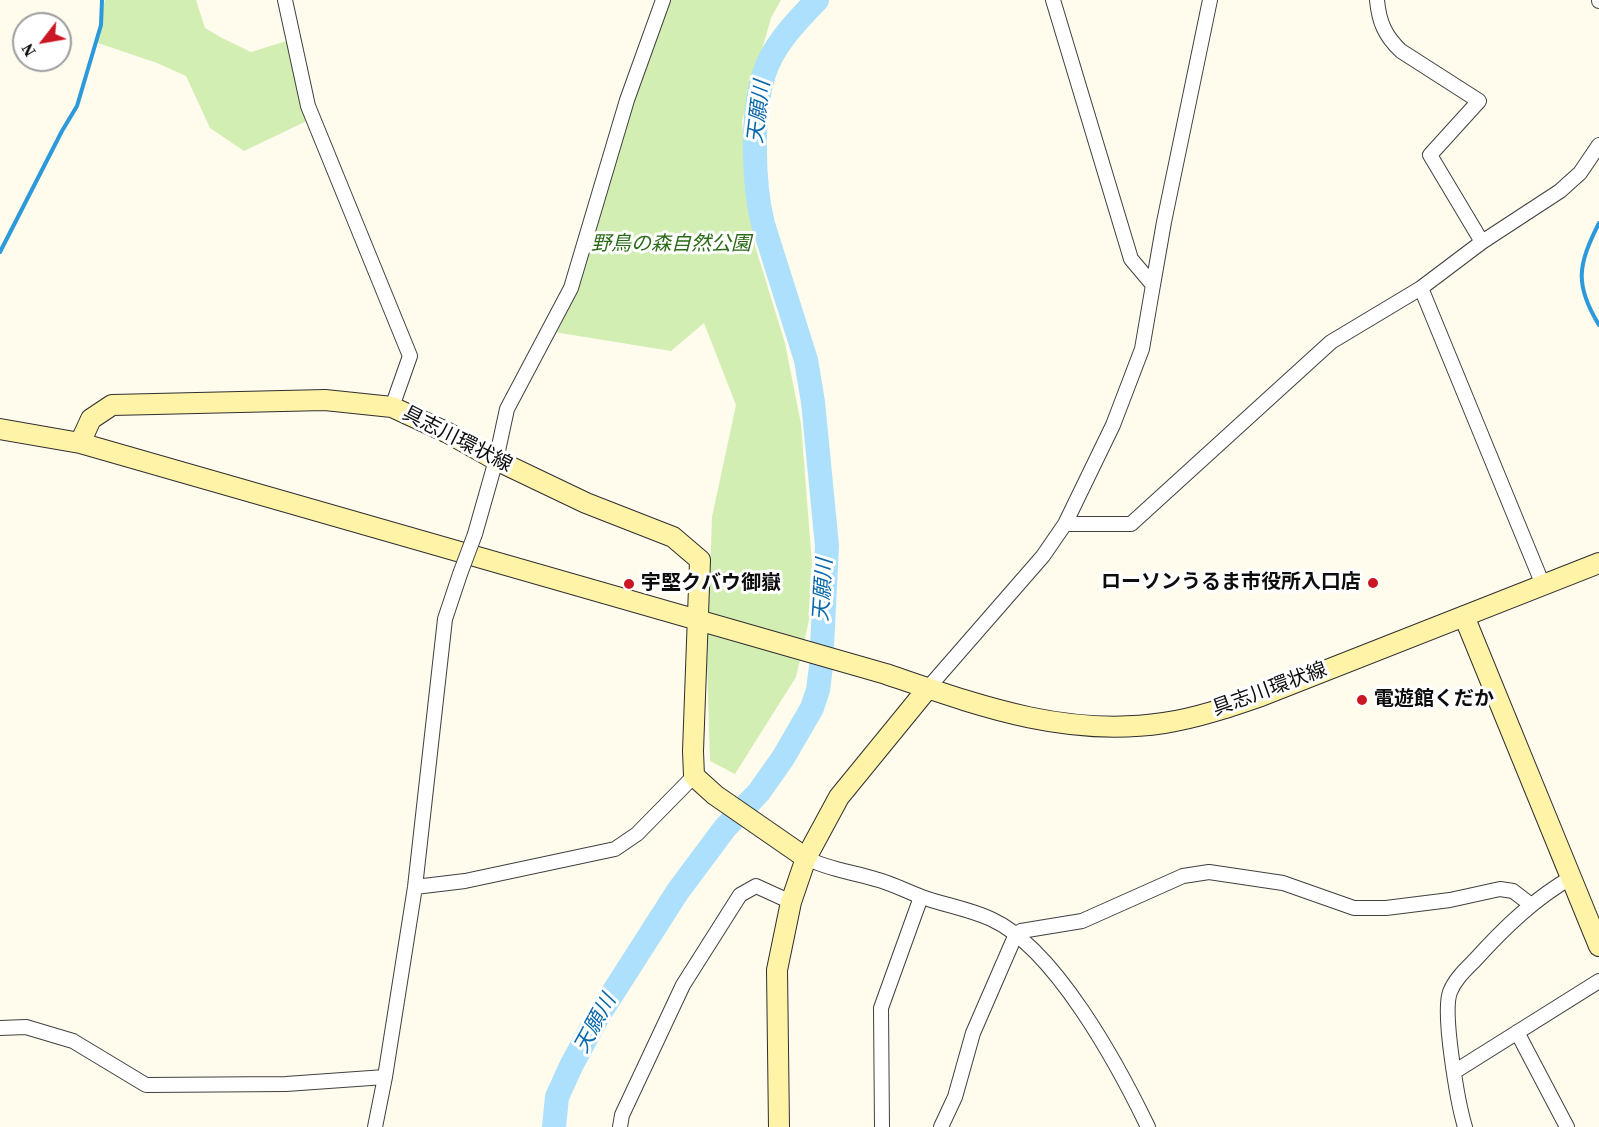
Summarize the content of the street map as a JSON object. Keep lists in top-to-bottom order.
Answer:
{
  "streets": {
    "main road": ["具志川環状線"]
  },
  "water": ["天願川"],
  "parks": ["野鳥の森自然公園"],
  "places": ["ローソンうるま市役所入口店", "宇堅クバウ御嶽", "電遊館くだか"],
  "north": "bottom left"
}
